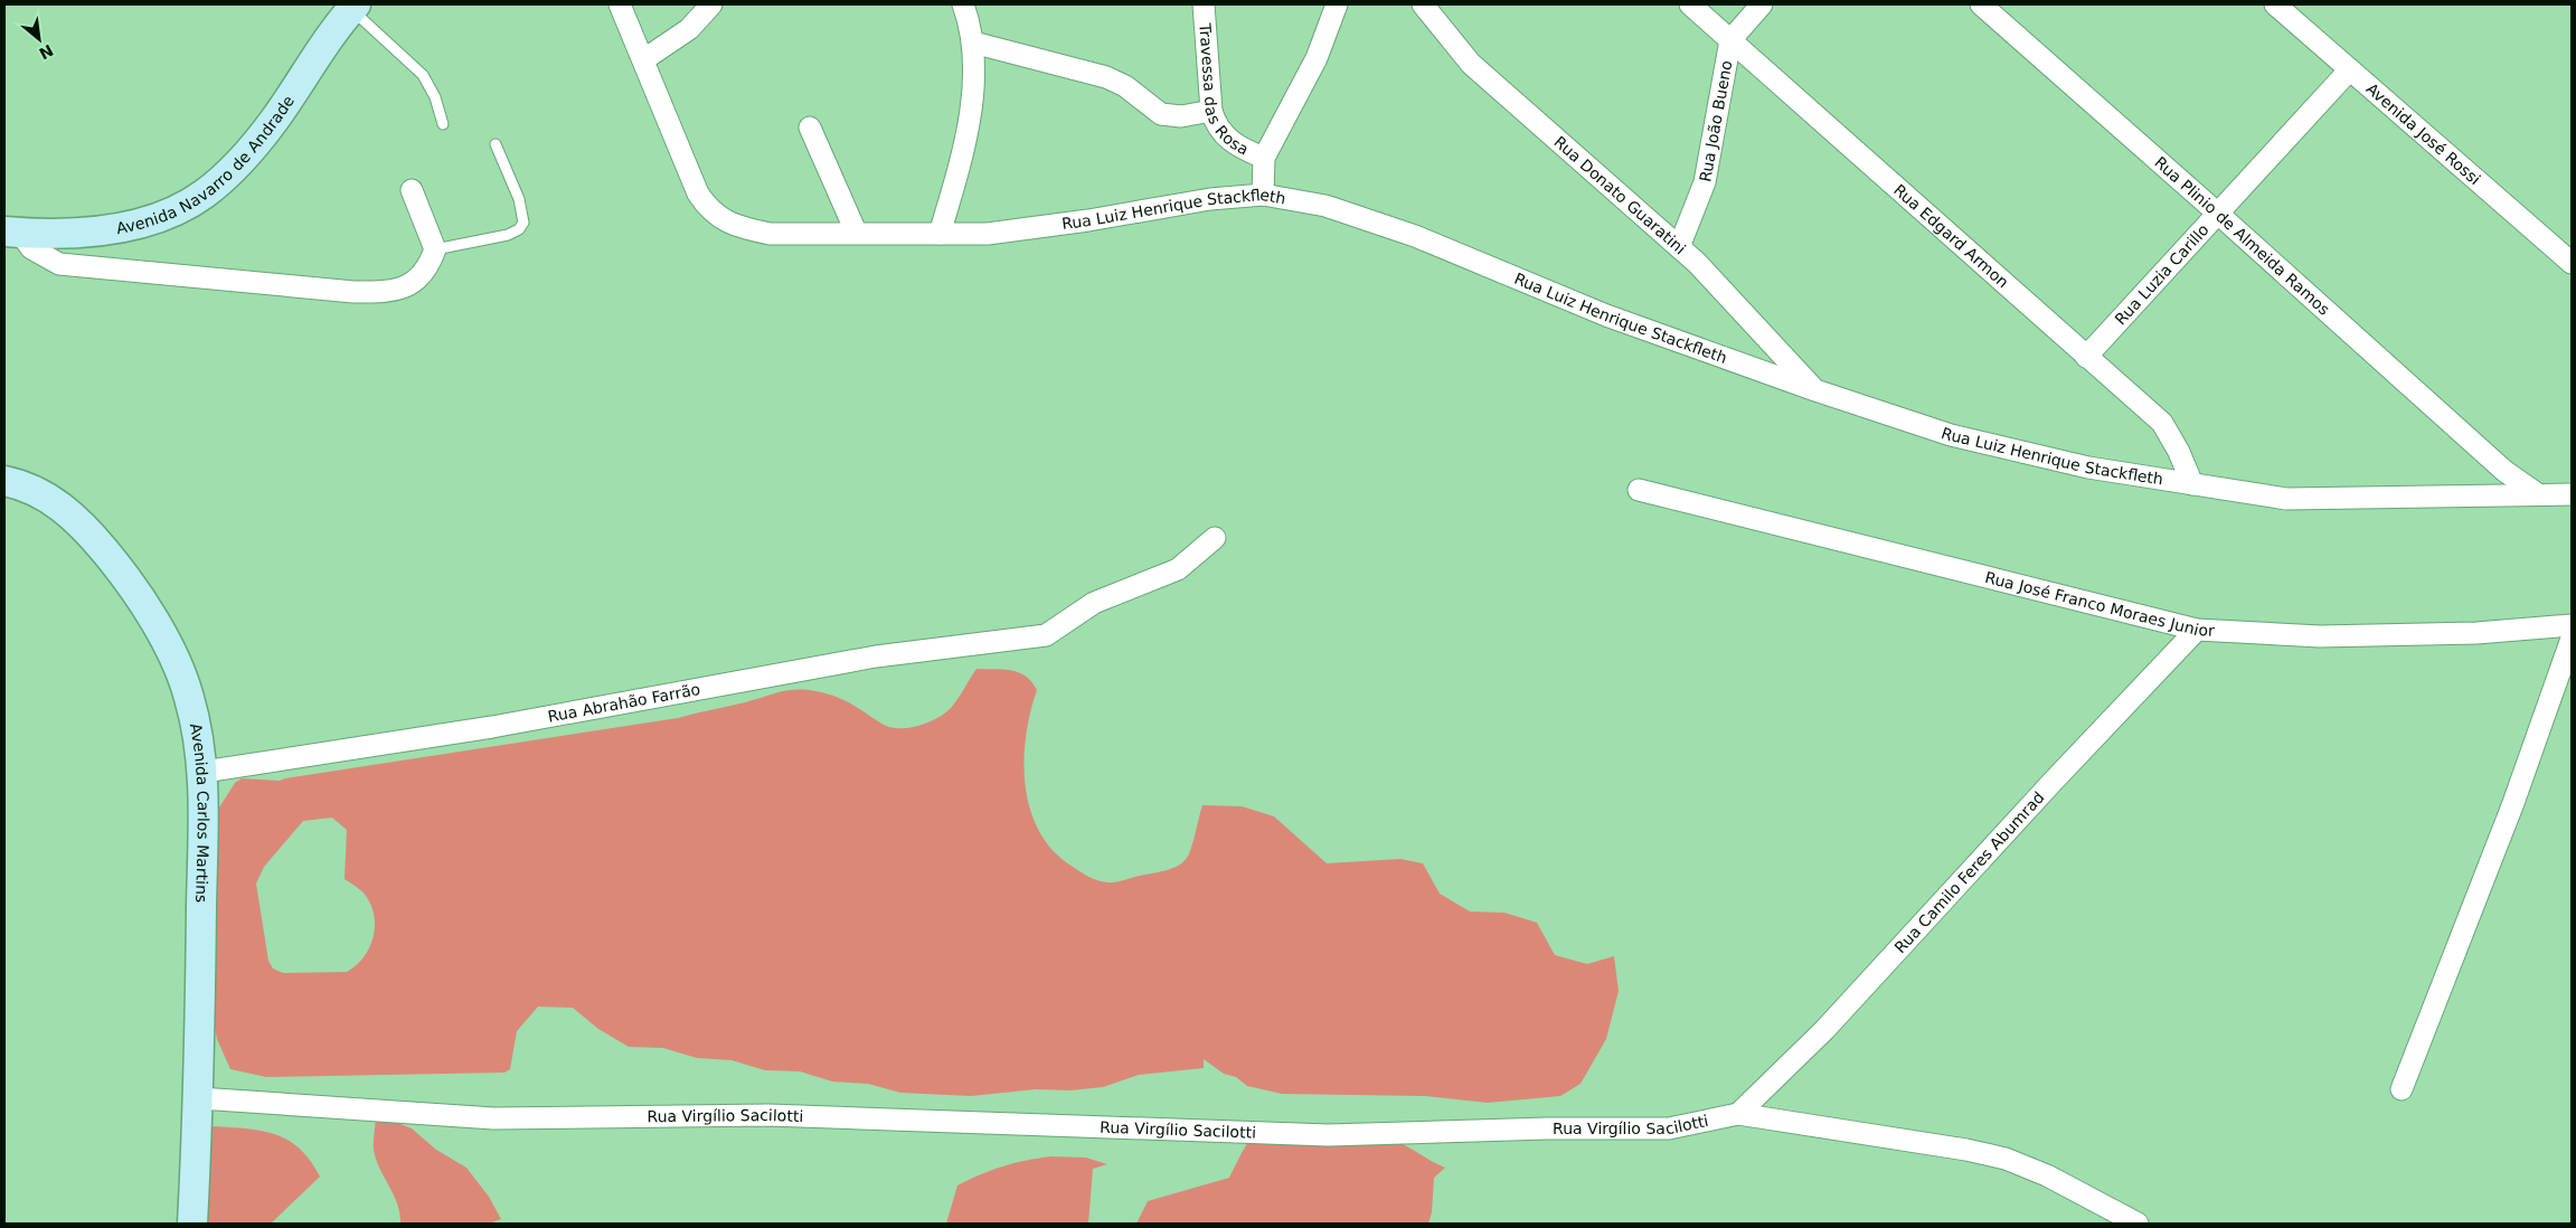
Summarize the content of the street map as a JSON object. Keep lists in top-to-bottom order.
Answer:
{
  "streets": {
    "street": [
      "Travessa das Rosa",
      "Rua João Bueno",
      "Avenida José Rossi",
      "Avenida Navarro de Andrade",
      "Rua Donato Guaratini",
      "Rua Luiz Henrique Stackfleth",
      "Rua Plinio de Almeida Ramos",
      "Rua Edgard Armon",
      "Rua Luzia Carillo",
      "Rua José Franco Moraes Junior",
      "Rua Abrahão Farrão",
      "Avenida Carlos Martins",
      "Rua Camilo Feres Abumrad",
      "Rua Virgílio Sacilotti"
    ]
  },
  "crossings": [
    ["Rua João Bueno", "Rua Donato Guaratini"],
    ["Rua João Bueno", "Rua Edgard Armon"],
    ["Avenida José Rossi", "Rua Luzia Carillo"],
    ["Rua Donato Guaratini", "Rua Luiz Henrique Stackfleth"],
    ["Rua Luiz Henrique Stackfleth", "Rua Plinio de Almeida Ramos"],
    ["Rua Luiz Henrique Stackfleth", "Rua Edgard Armon"],
    ["Rua Plinio de Almeida Ramos", "Rua Luzia Carillo"],
    ["Rua Edgard Armon", "Rua Luzia Carillo"],
    ["Rua José Franco Moraes Junior", "Rua Camilo Feres Abumrad"],
    ["Rua Abrahão Farrão", "Avenida Carlos Martins"],
    ["Avenida Carlos Martins", "Rua Virgílio Sacilotti"],
    ["Rua Camilo Feres Abumrad", "Rua Virgílio Sacilotti"]
  ],
  "north": "bottom right"
}
